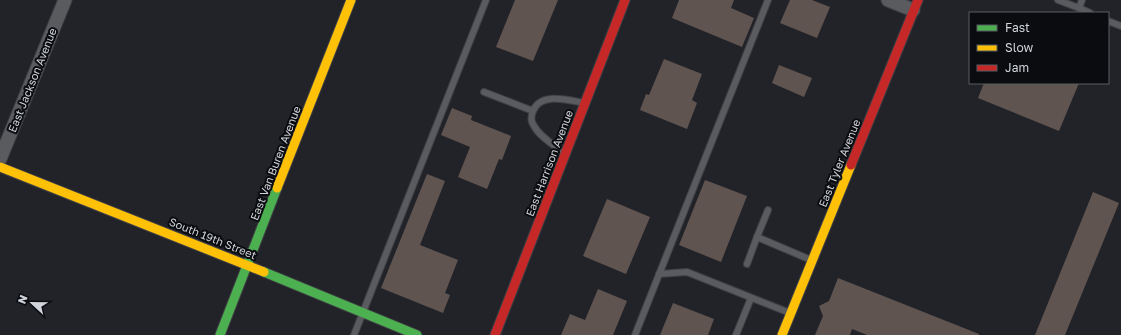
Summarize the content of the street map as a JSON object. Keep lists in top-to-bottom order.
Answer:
{
  "streets": {
    "street": [
      "East Jackson Avenue",
      "East Van Buren Avenue",
      "East Harrison Avenue",
      "East Tyler Avenue",
      "South 19th Street"
    ]
  },
  "crossings": [
    ["East Van Buren Avenue", "South 19th Street"]
  ],
  "legend": ["Fast", "Slow", "Jam"],
  "north": "left"
}
